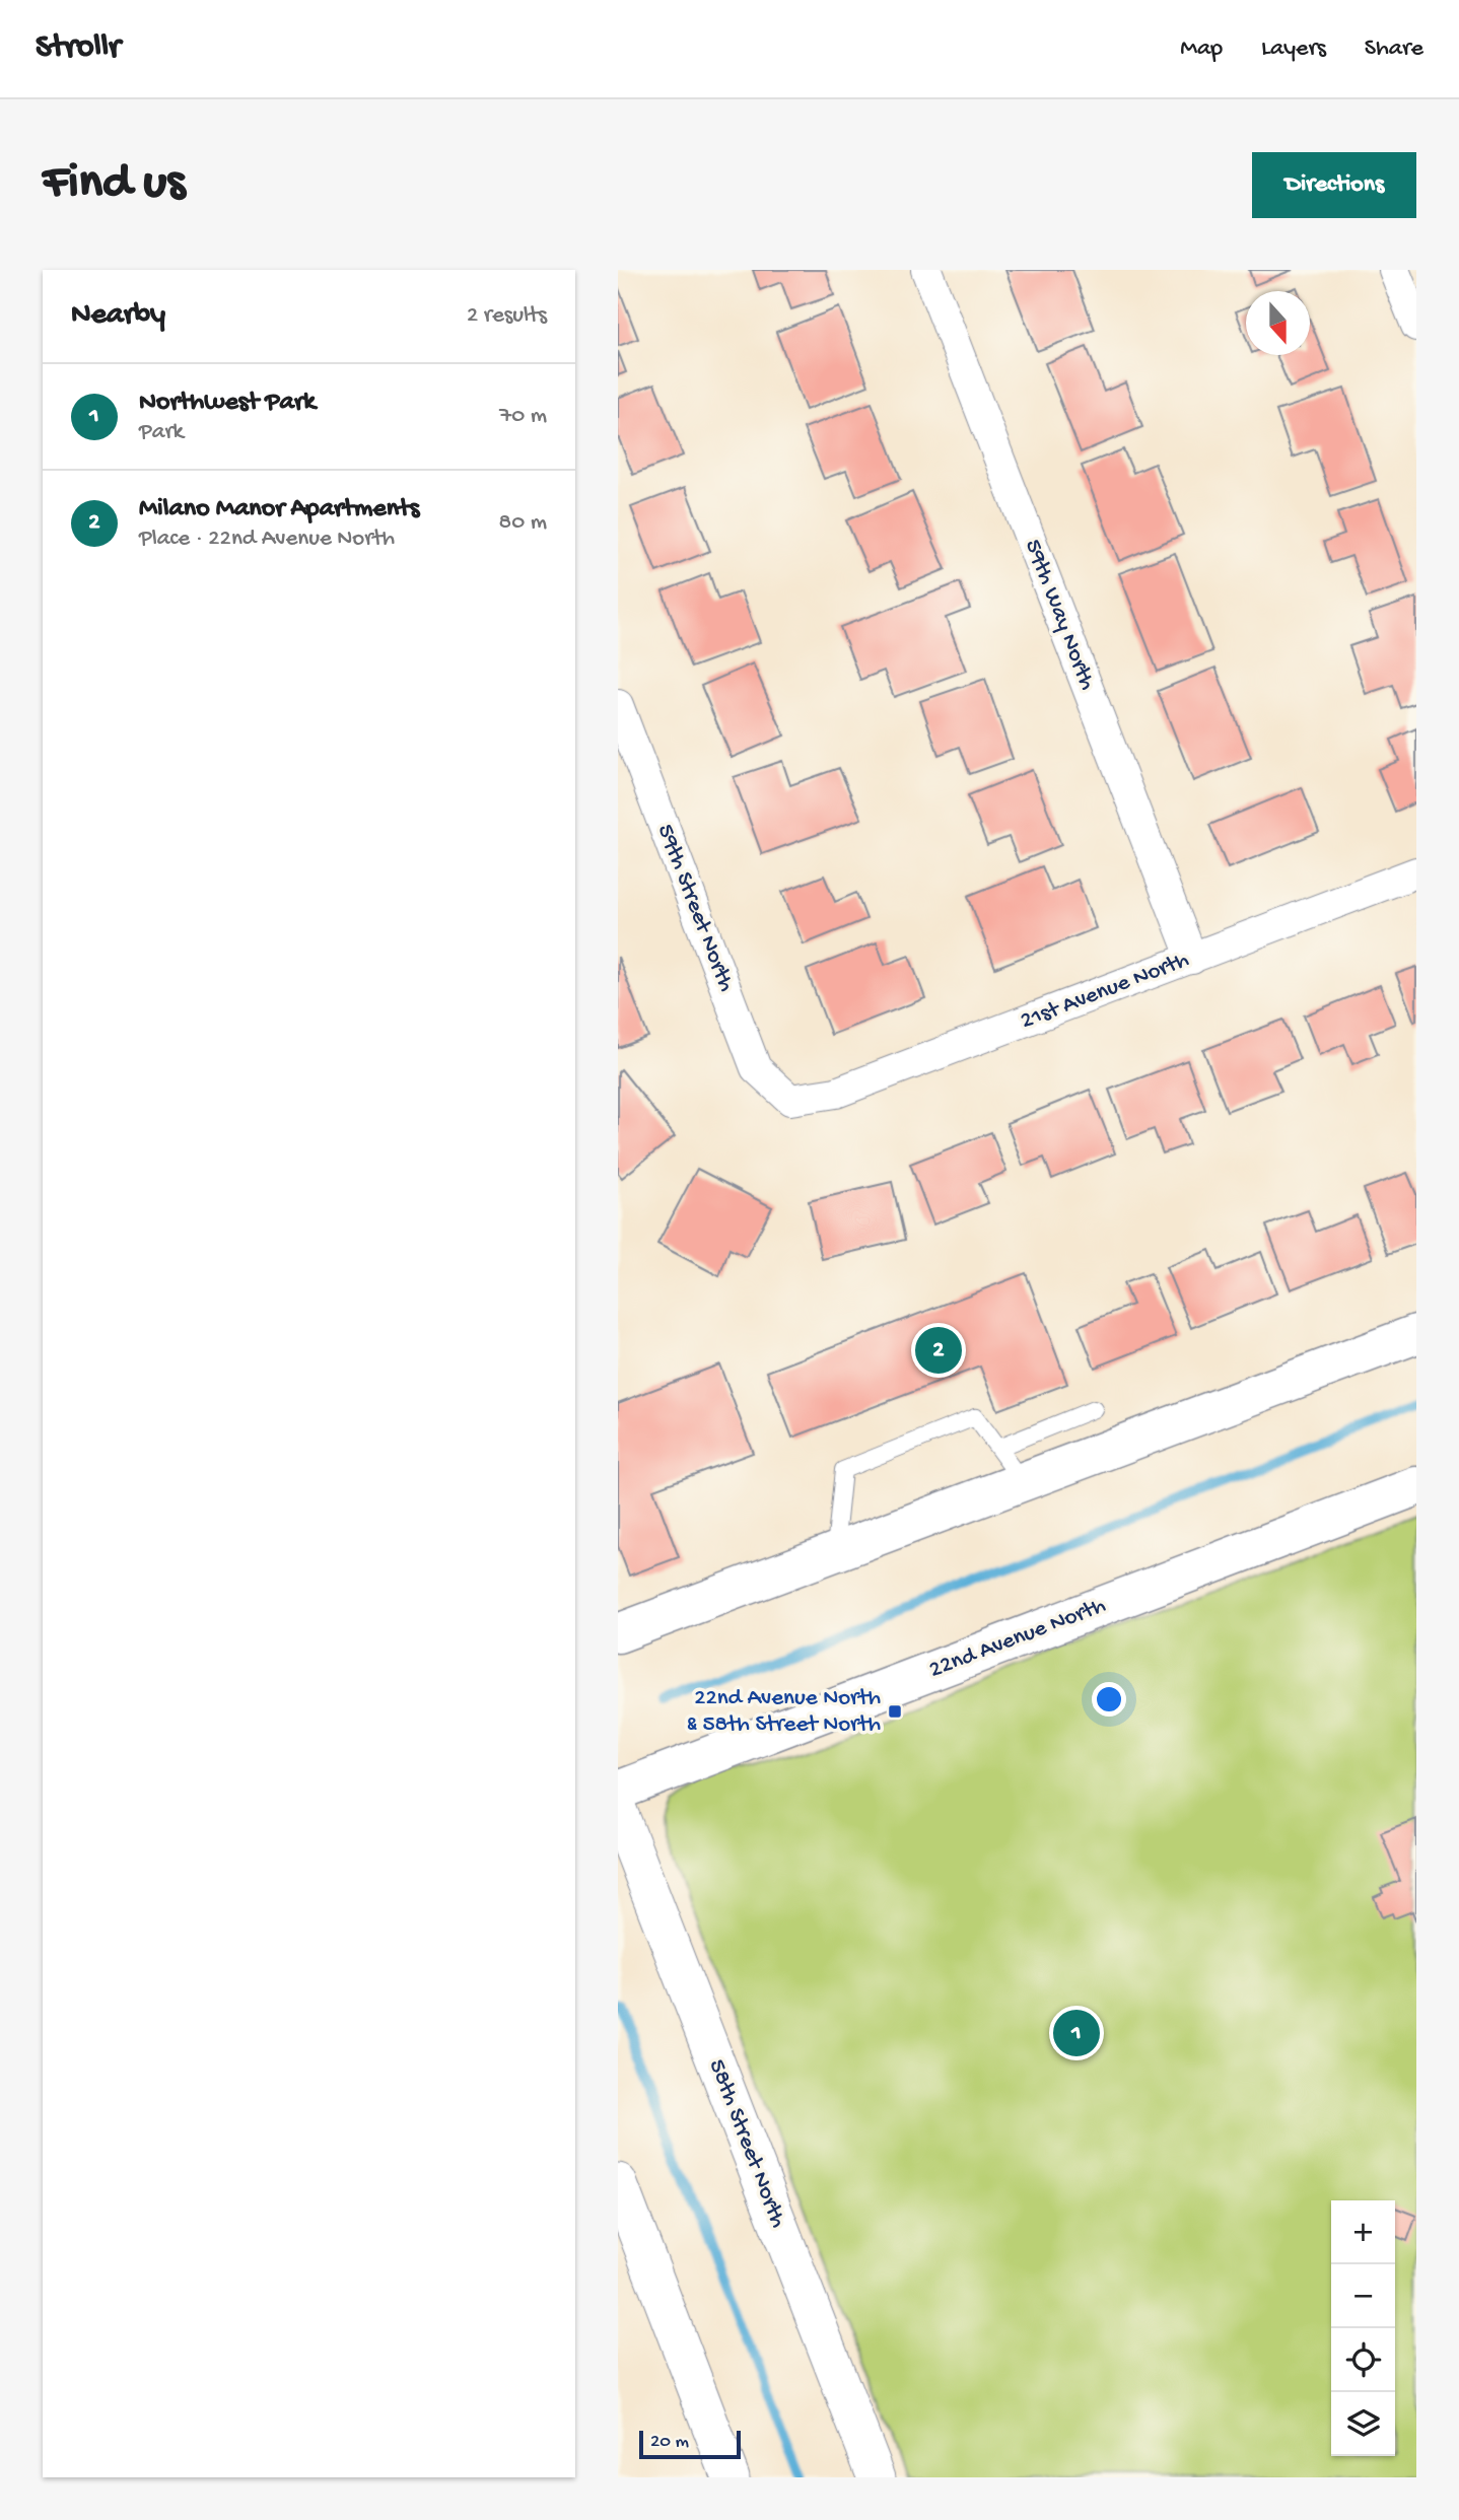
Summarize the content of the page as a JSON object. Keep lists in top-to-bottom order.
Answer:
{
  "streets": {
    "main road": ["22nd Avenue North"],
    "street": [
      "59th Way North",
      "59th Street North",
      "21st Avenue North",
      "58th Street North"
    ]
  },
  "crossings": [
    ["59th Way North", "21st Avenue North"],
    ["59th Street North", "21st Avenue North"]
  ],
  "places": {
    "transit": ["22nd Avenue North & 58th Street North"]
  },
  "scale_bar": "20 m",
  "north": "bottom",
  "page": {
    "header": "Strollr",
    "nav": ["Map", "Layers", "Share"],
    "buttons": "Directions",
    "title": "Find us",
    "heading": ["Nearby", "2 results"],
    "list": [
      {
        "mark": "1",
        "name": "Northwest Park",
        "note": "Park",
        "value": "70 m"
      },
      {
        "mark": "2",
        "name": "Milano Manor Apartments",
        "note": "Place · 22nd Avenue North",
        "value": "80 m"
      }
    ],
    "pins": ["2", "1"],
    "map_buttons": ["+", "−"],
    "scale": "20 m"
  }
}
